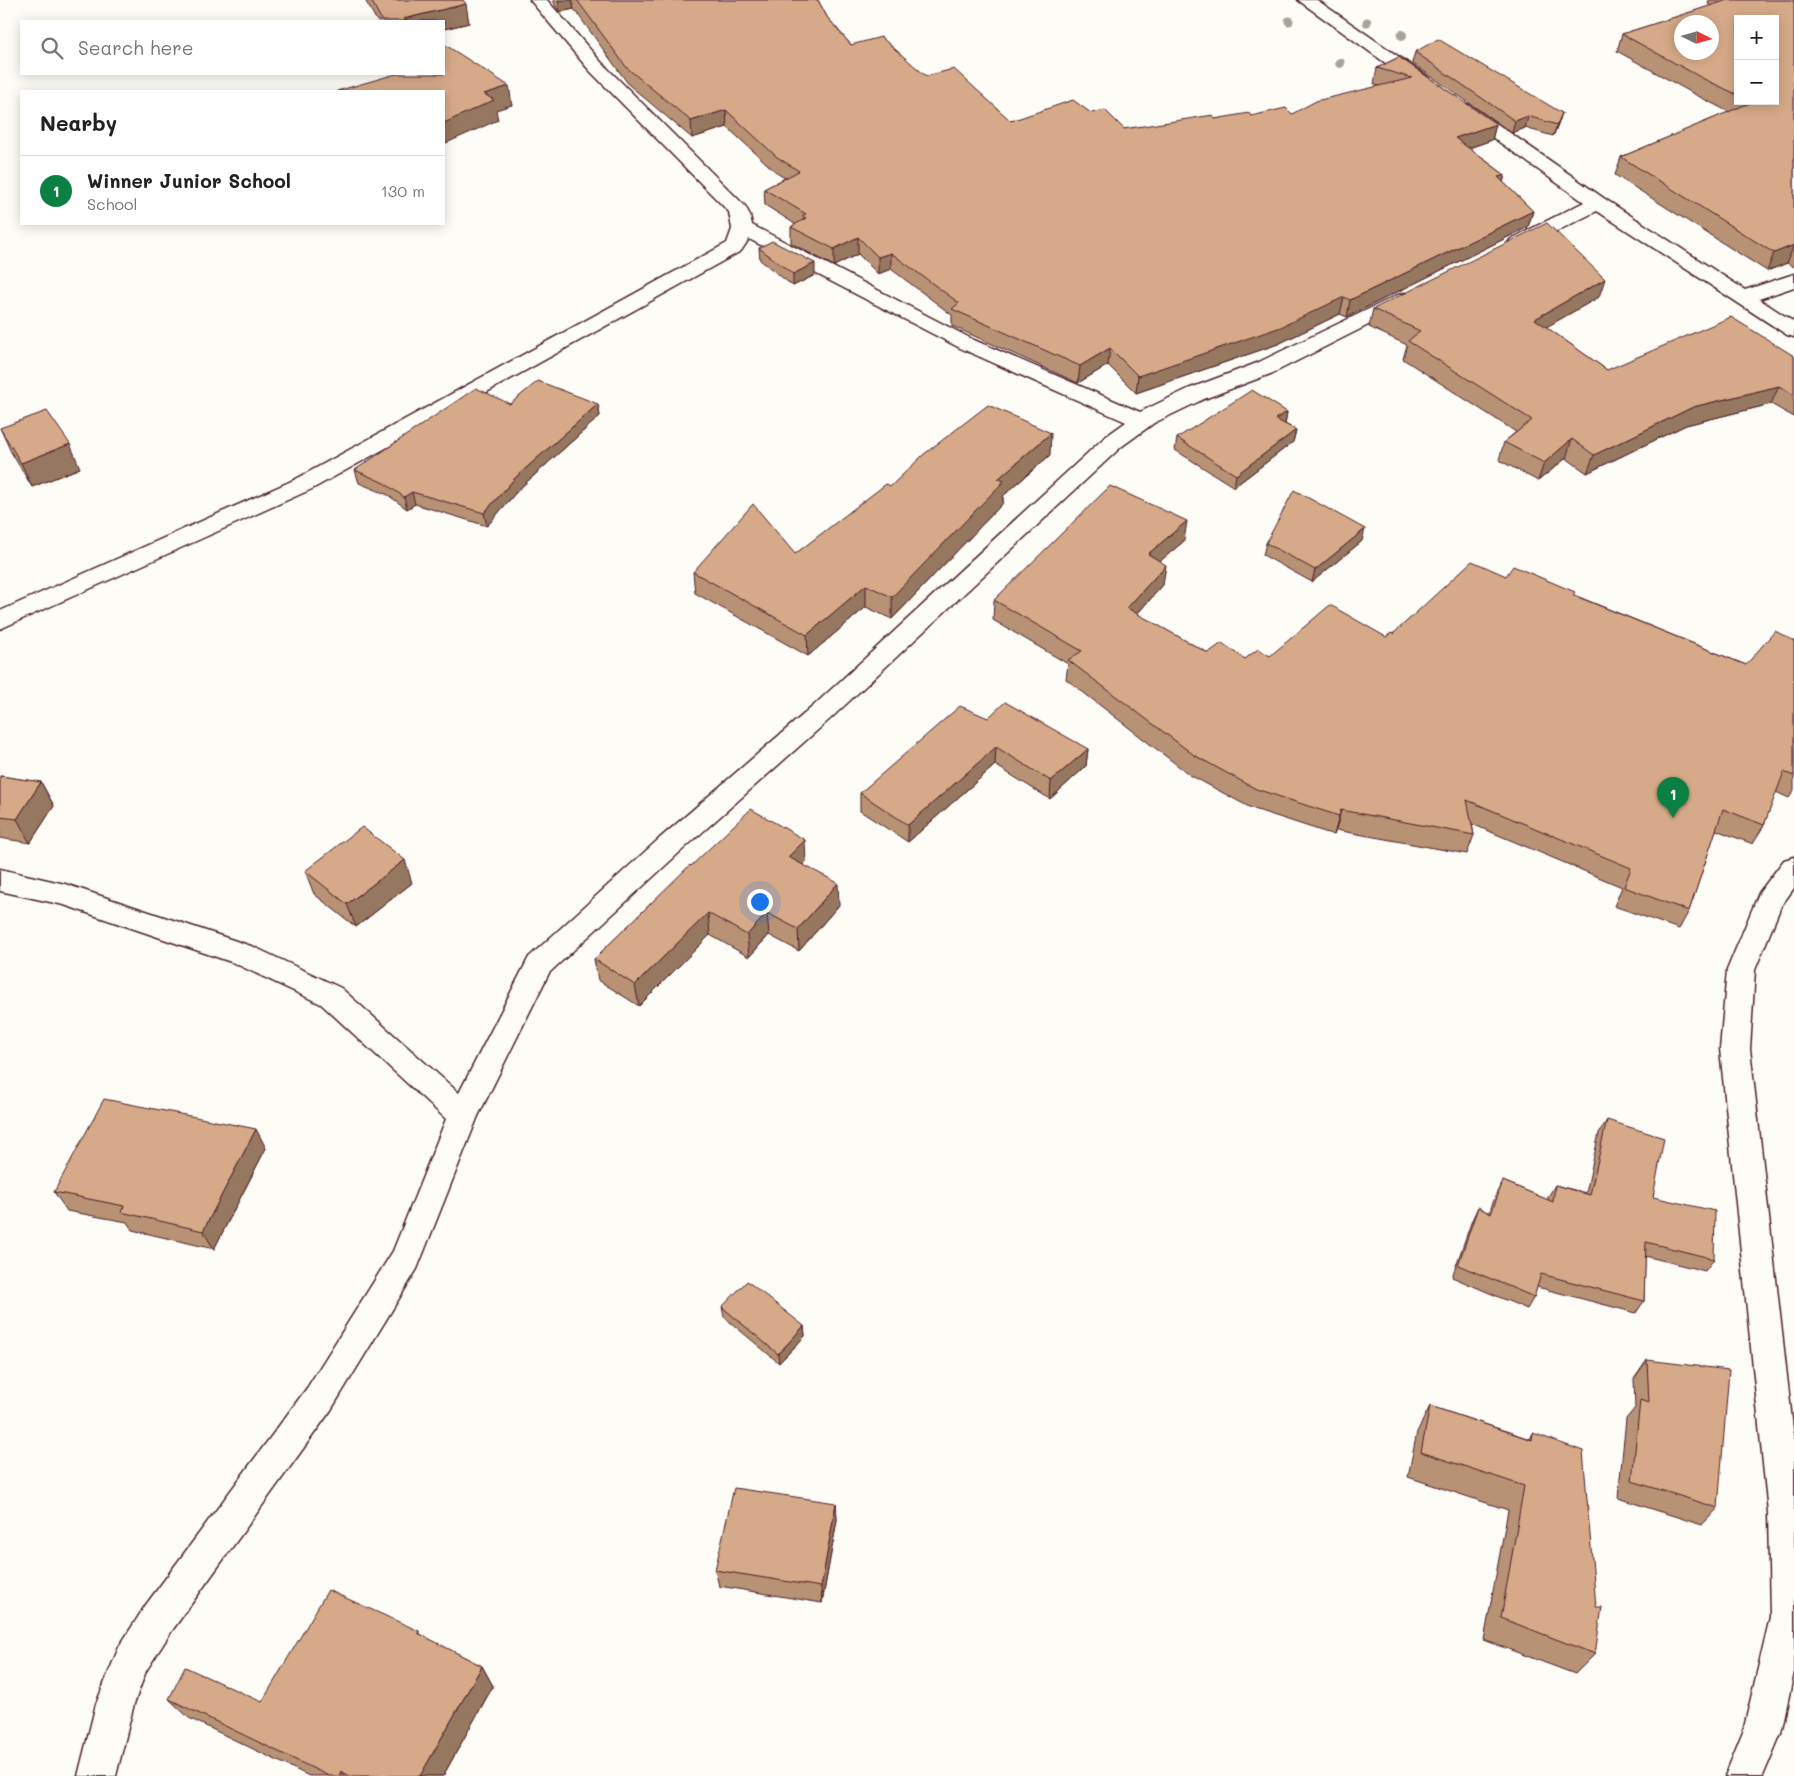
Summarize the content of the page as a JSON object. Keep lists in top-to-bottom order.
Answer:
{
  "north": "right",
  "page": {
    "map_buttons": ["+", "−"],
    "search": "Search here",
    "heading": "Nearby",
    "list": [
      {
        "mark": "1",
        "name": "Winner Junior School",
        "note": "School",
        "value": "130 m"
      }
    ],
    "pins": "1"
  }
}
